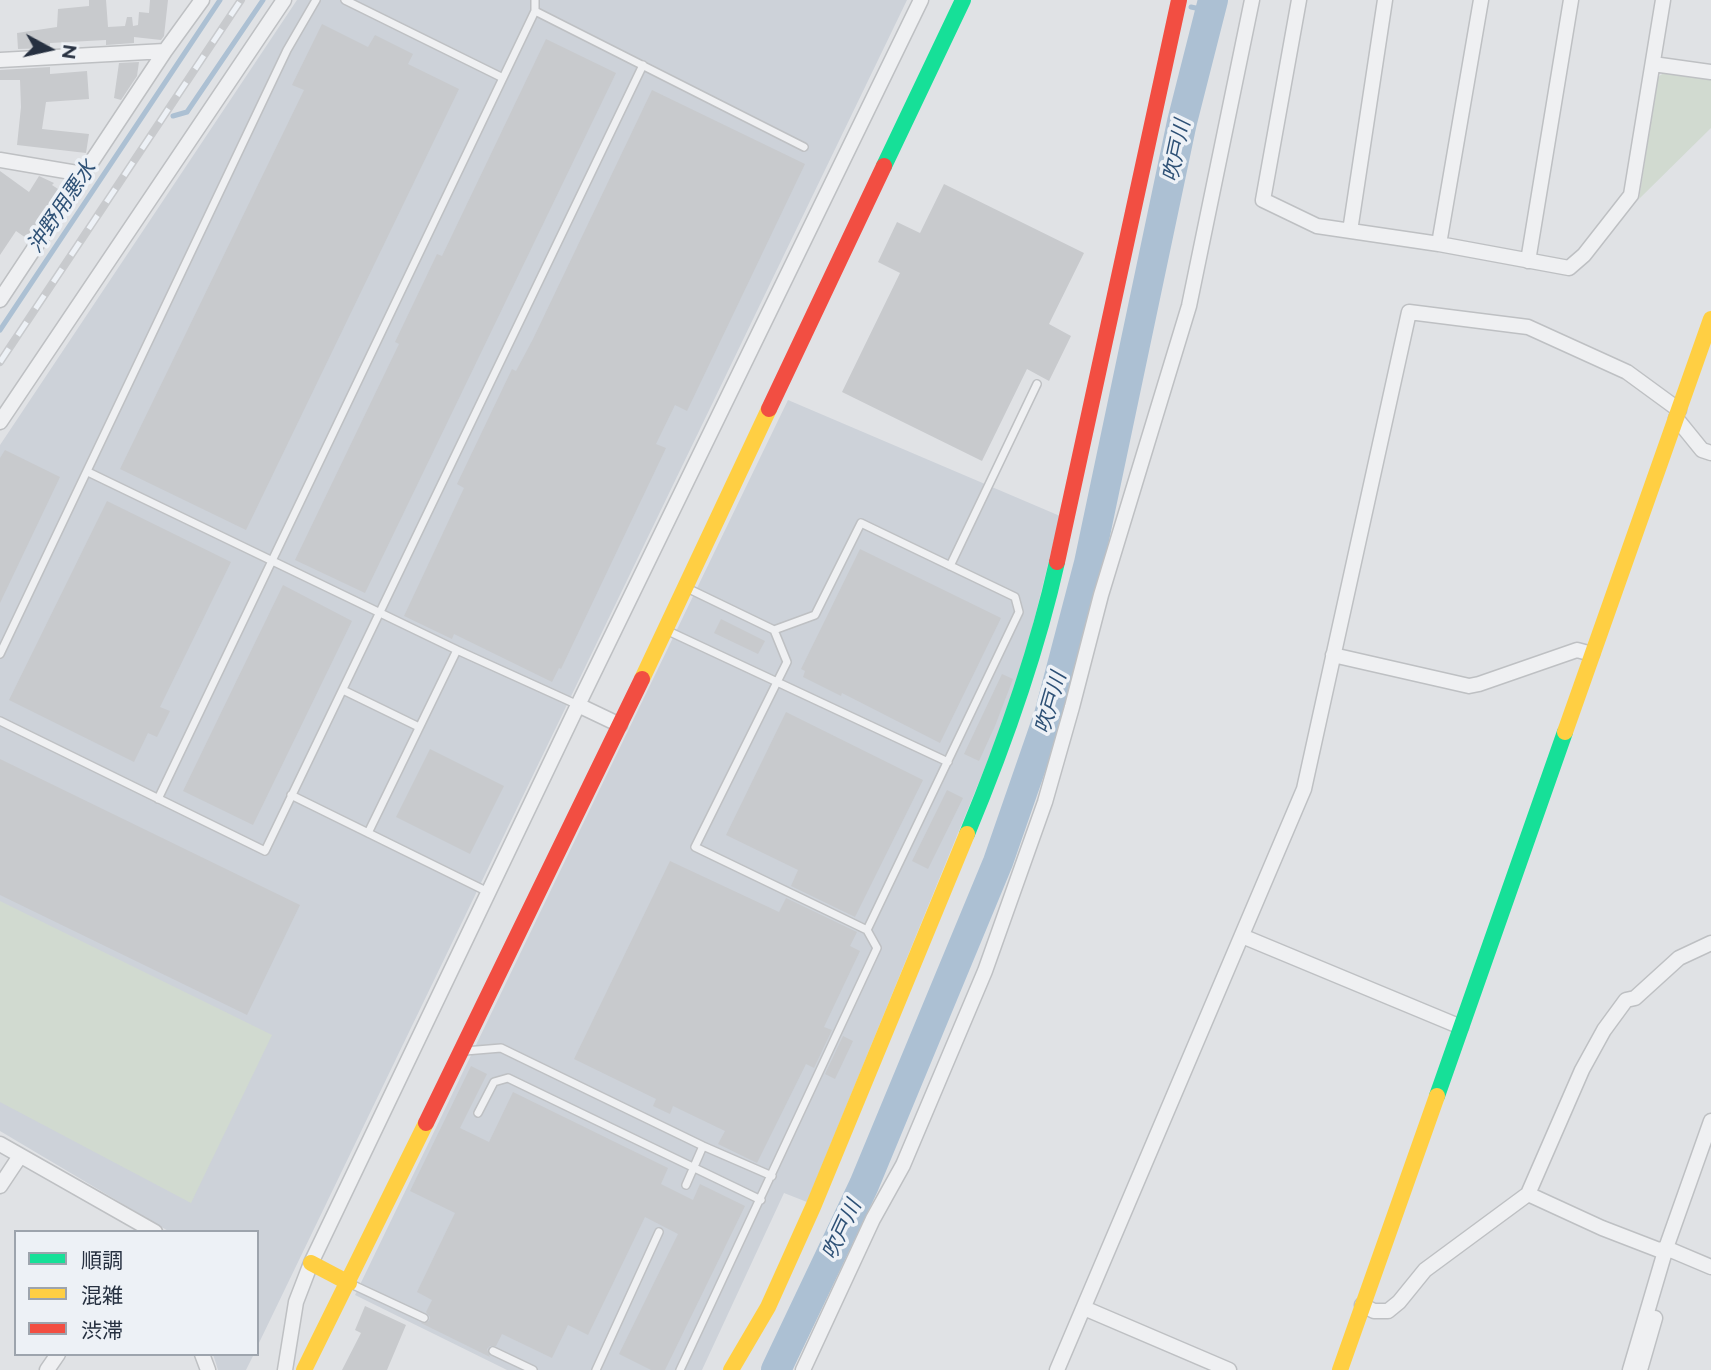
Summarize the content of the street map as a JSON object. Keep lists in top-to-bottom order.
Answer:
{
  "water": ["吹戸川", "沖野用悪水"],
  "legend": ["順調", "混雑", "渋滞"],
  "north": "right"
}
